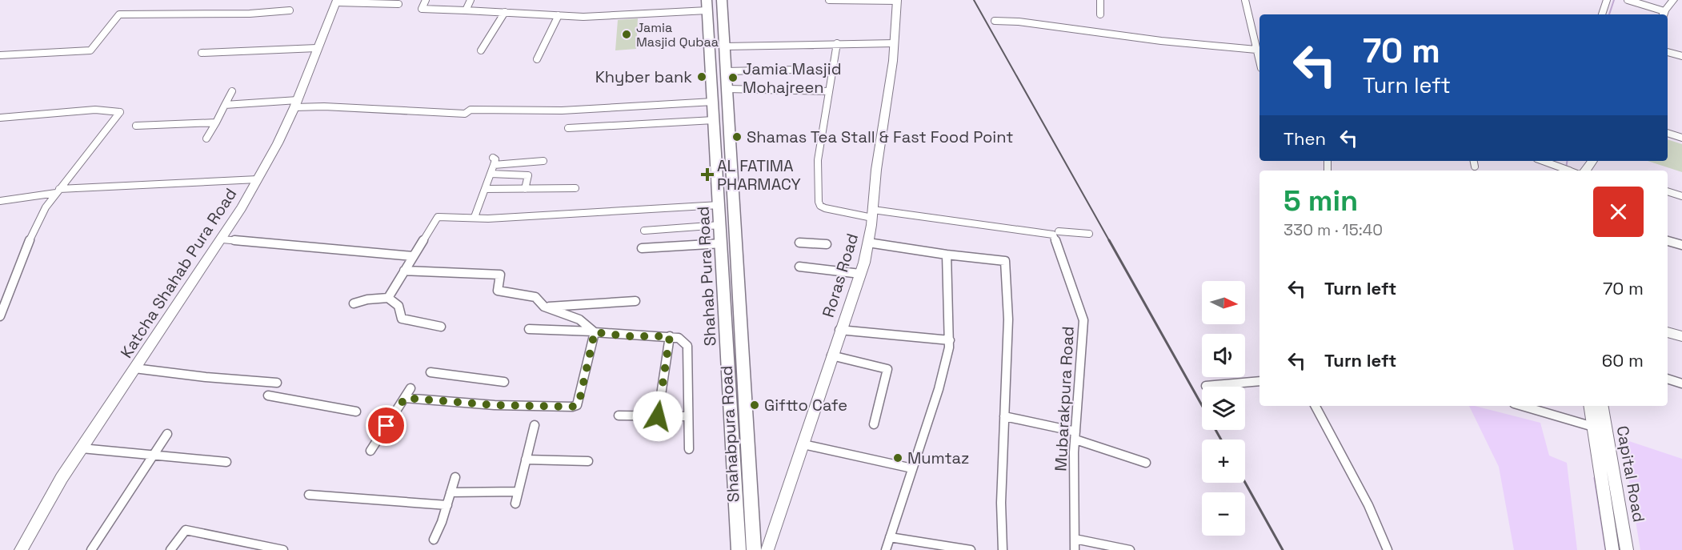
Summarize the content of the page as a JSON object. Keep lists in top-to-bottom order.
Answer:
{
  "streets": {
    "main road": ["Shahab Pura Road", "Shahabpura Road"],
    "street": [
      "Katcha Shahab Pura Road",
      "Roras Road",
      "Mubarakpura Road",
      "Capital Road"
    ]
  },
  "crossings": [
    ["Roras Road", "Mubarakpura Road"]
  ],
  "places": {
    "other": [
      "Jamia Masjid Qubaa",
      "Khyber bank",
      "Jamia Masjid Mohajreen",
      "Shamas Tea Stall & Fast Food Point",
      "Giftto Cafe",
      "Mumtaz"
    ],
    "health": ["AL FATIMA PHARMACY"]
  },
  "north": "right",
  "page": {
    "turn": ["70 m", "Turn left"],
    "then": "Then",
    "heading": ["5 min", "330 m · 15:40"],
    "list": [
      {
        "name": "Turn left",
        "value": "70 m"
      },
      {
        "name": "Turn left",
        "value": "60 m"
      }
    ],
    "map_buttons": ["+", "−"]
  }
}
